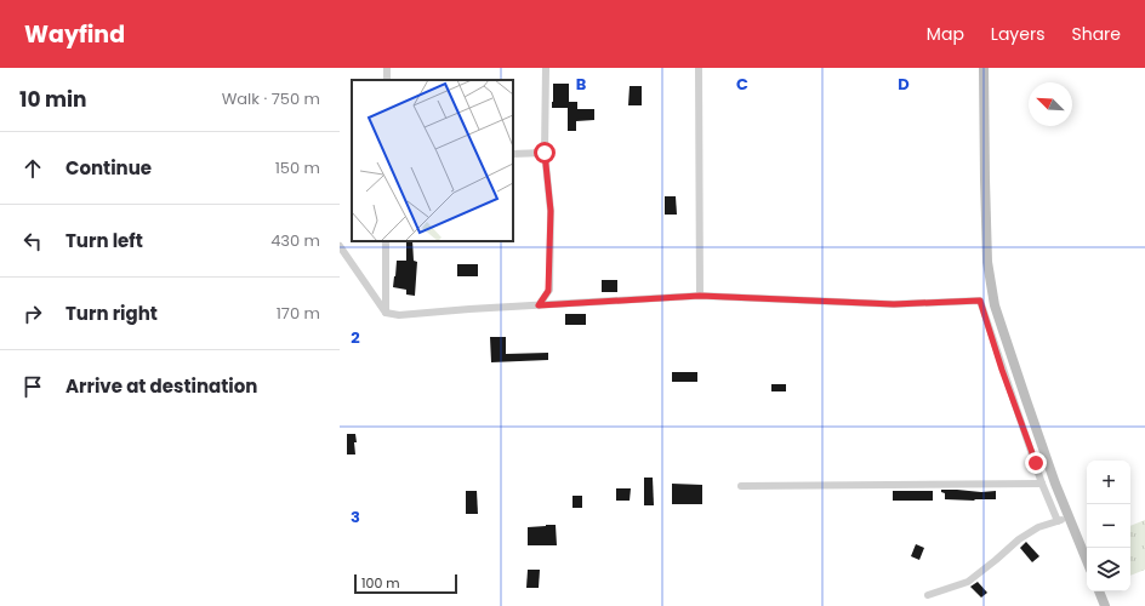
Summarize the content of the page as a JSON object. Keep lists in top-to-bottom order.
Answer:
{
  "scale_bar": "100 m",
  "north": "top left",
  "page": {
    "header": "Wayfind",
    "nav": ["Map", "Layers", "Share"],
    "heading": ["10 min", "Walk · 750 m"],
    "list": [
      ["Continue", "150 m"],
      ["Turn left", "430 m"],
      ["Turn right", "170 m"],
      "Arrive at destination"
    ],
    "map_buttons": ["+", "−"],
    "scale": "100 m"
  },
  "grid": {
    "columns": ["B", "C", "D"],
    "rows": ["2", "3"]
  }
}
